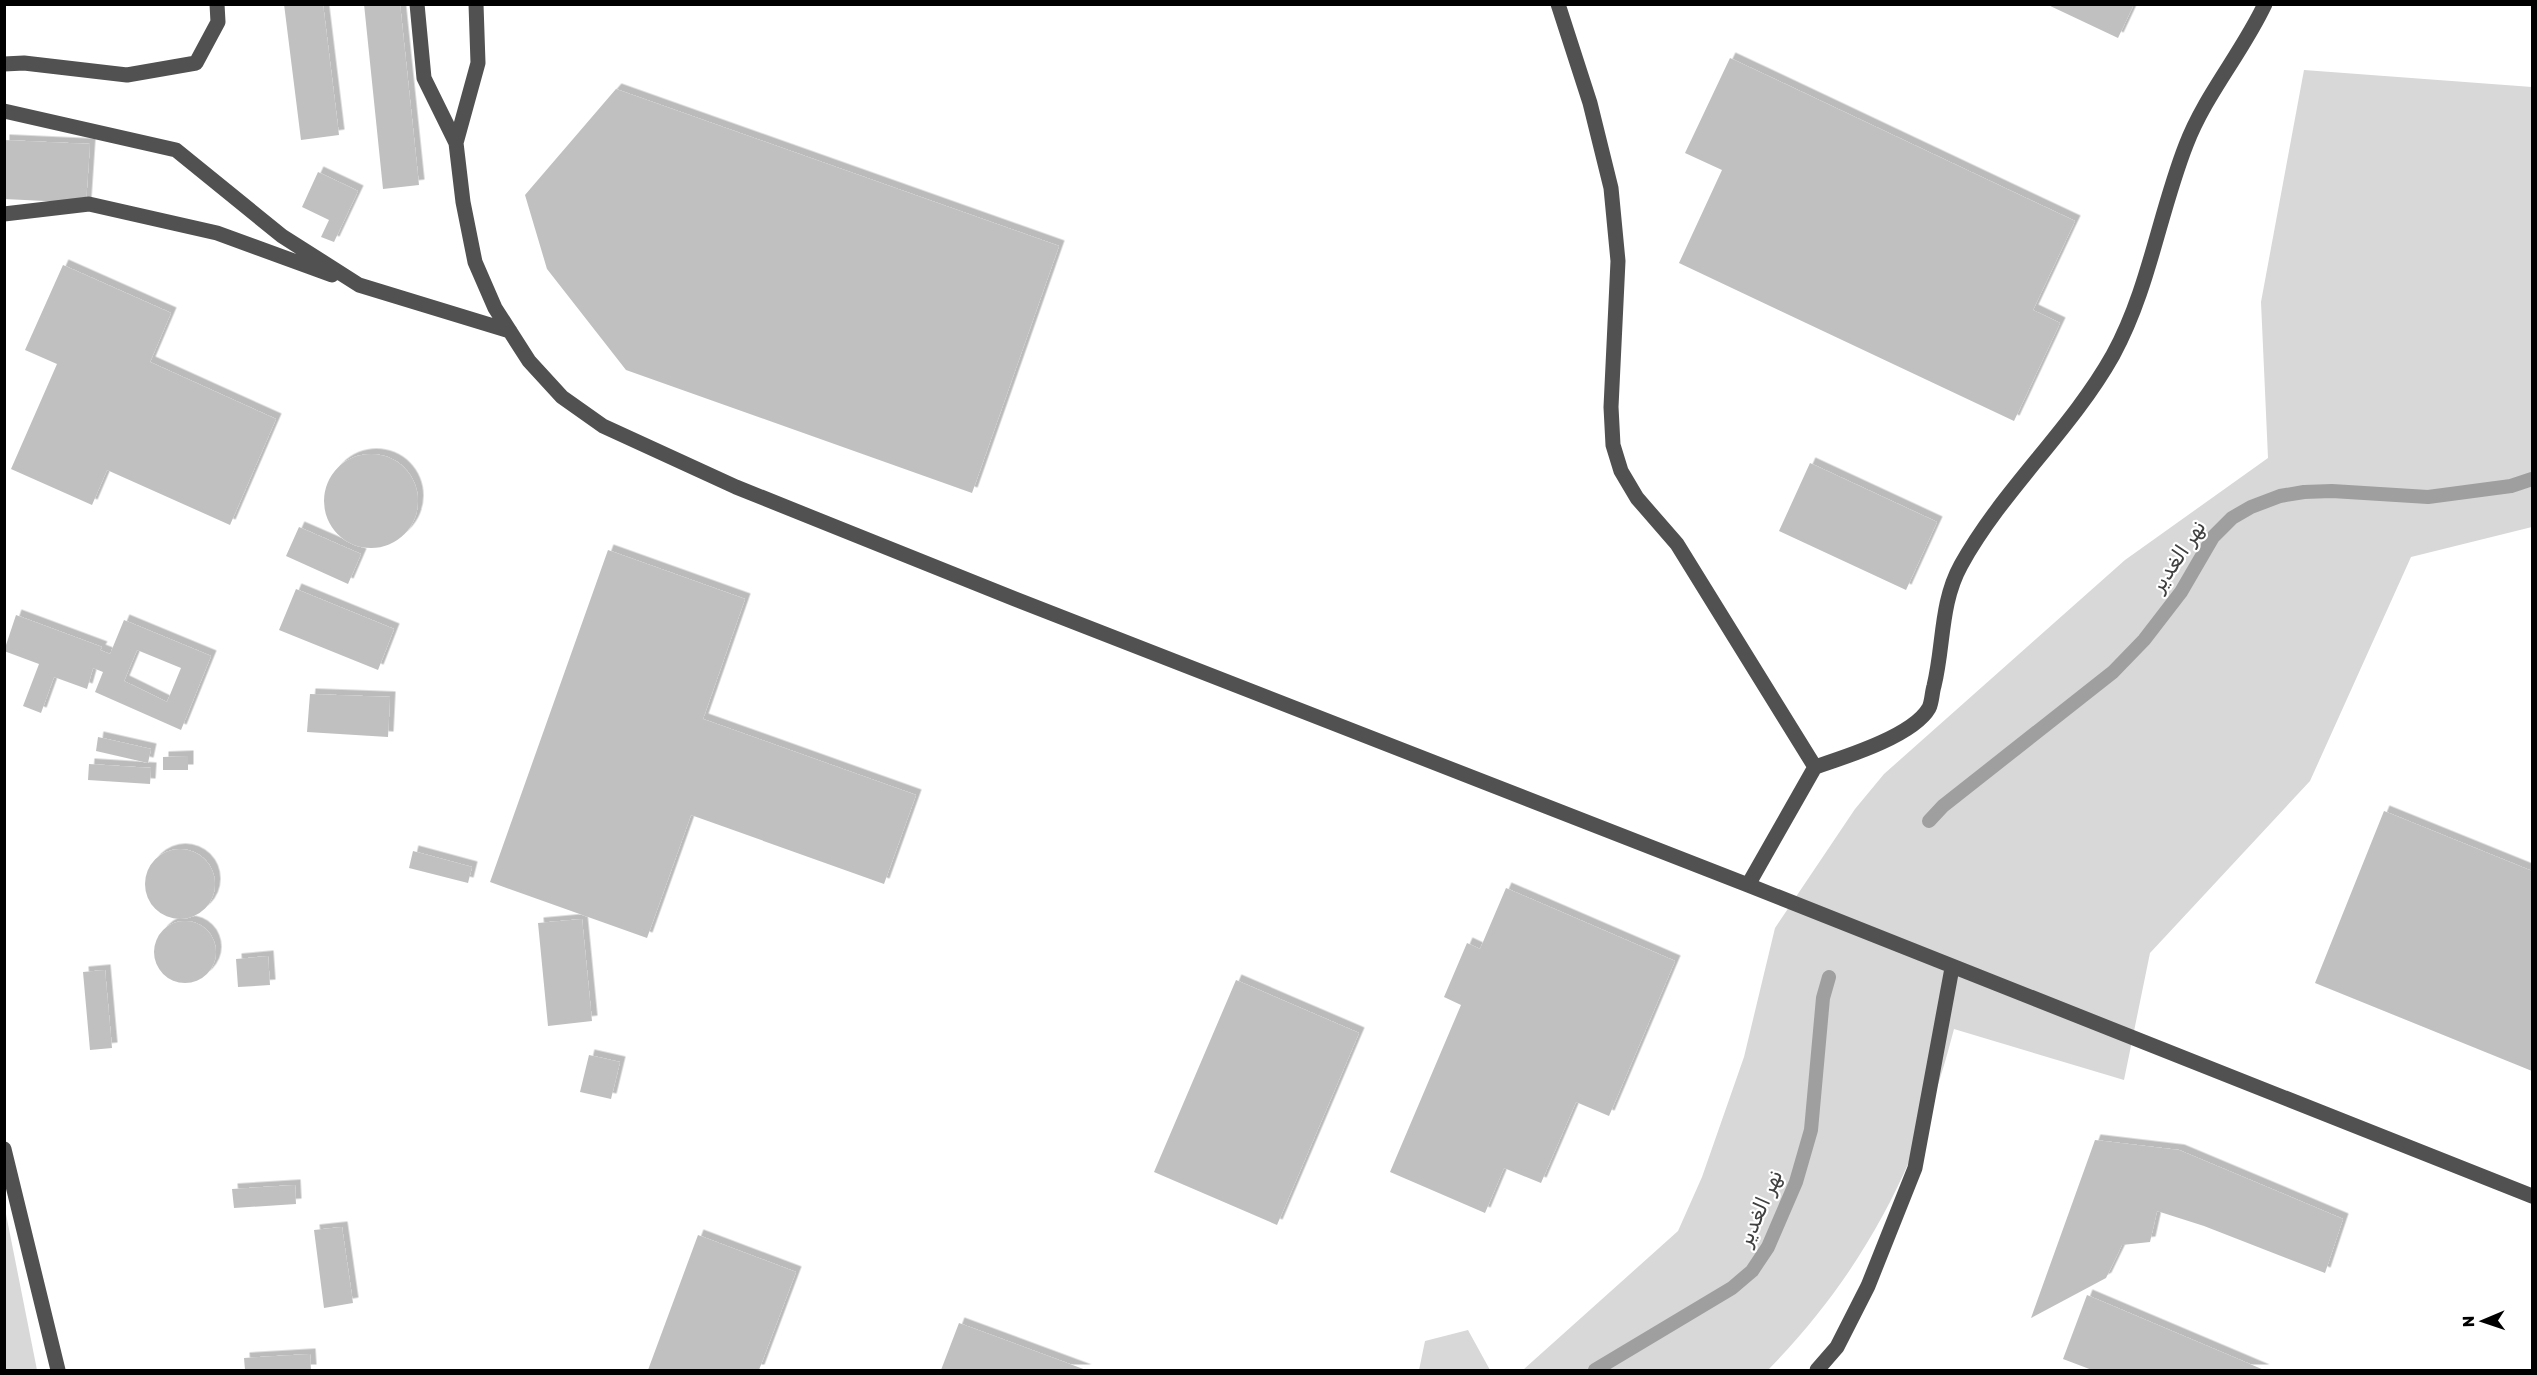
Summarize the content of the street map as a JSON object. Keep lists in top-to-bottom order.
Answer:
{
  "water": ["نهر الغدير"],
  "north": "left"
}
